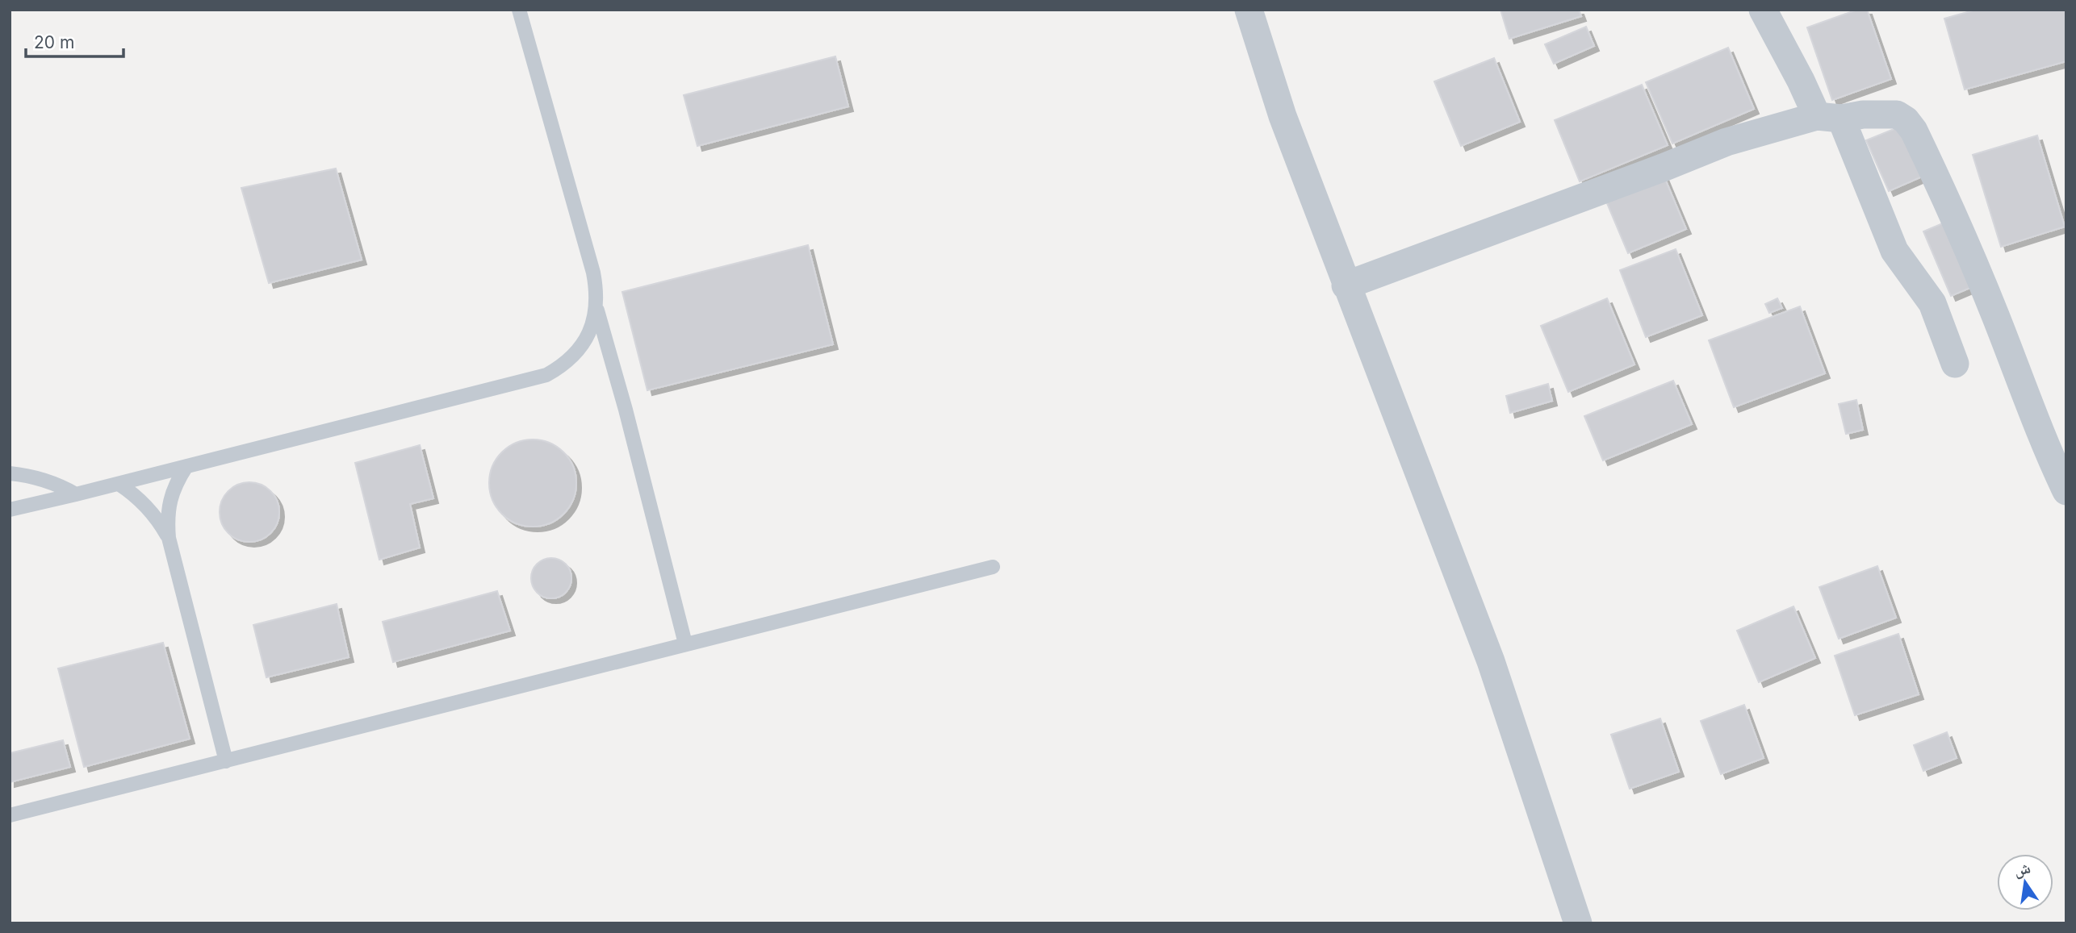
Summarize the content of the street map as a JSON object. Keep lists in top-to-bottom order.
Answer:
{
  "scale_bar": "20 m",
  "north": "top"
}
